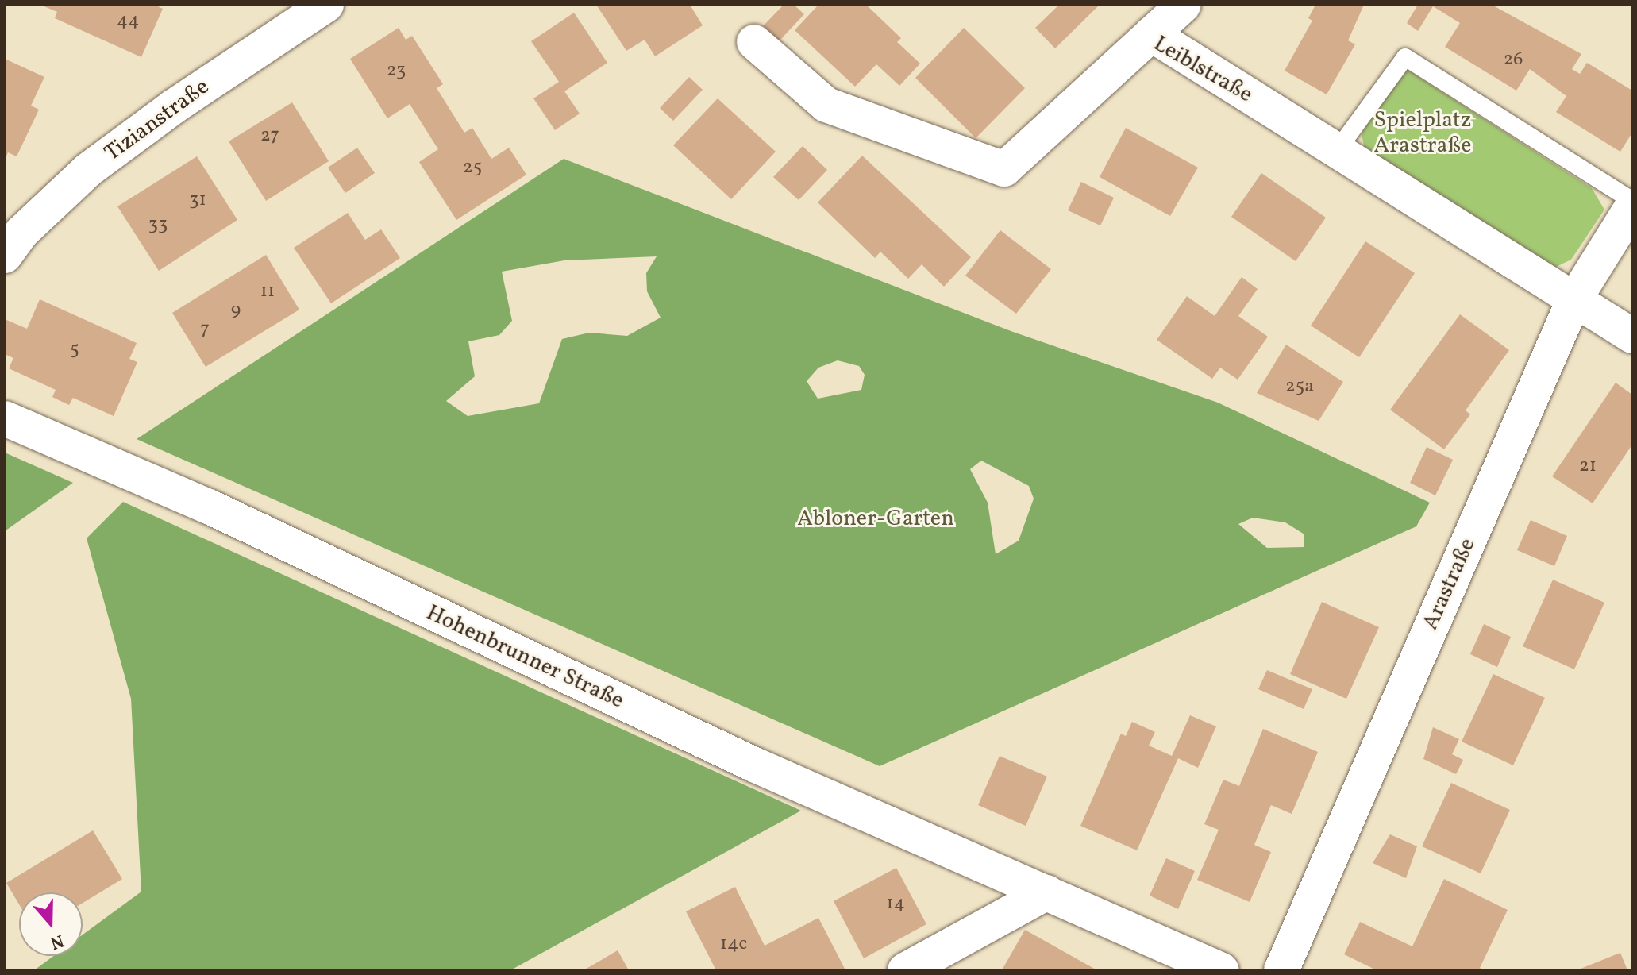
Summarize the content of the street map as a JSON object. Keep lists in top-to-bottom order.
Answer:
{
  "streets": {
    "street": [
      "Leiblstraße",
      "Tizianstraße",
      "Arastraße",
      "Hohenbrunner Straße"
    ]
  },
  "crossings": [
    ["Leiblstraße", "Arastraße"]
  ],
  "parks": ["Spielplatz Arastraße", "Abloner-Garten"],
  "house_numbers": [
    "44",
    "26",
    "23",
    "27",
    "25",
    "31",
    "33",
    "11",
    "9",
    "7",
    "5",
    "25a",
    "21",
    "14",
    "14c"
  ],
  "north": "bottom"
}
